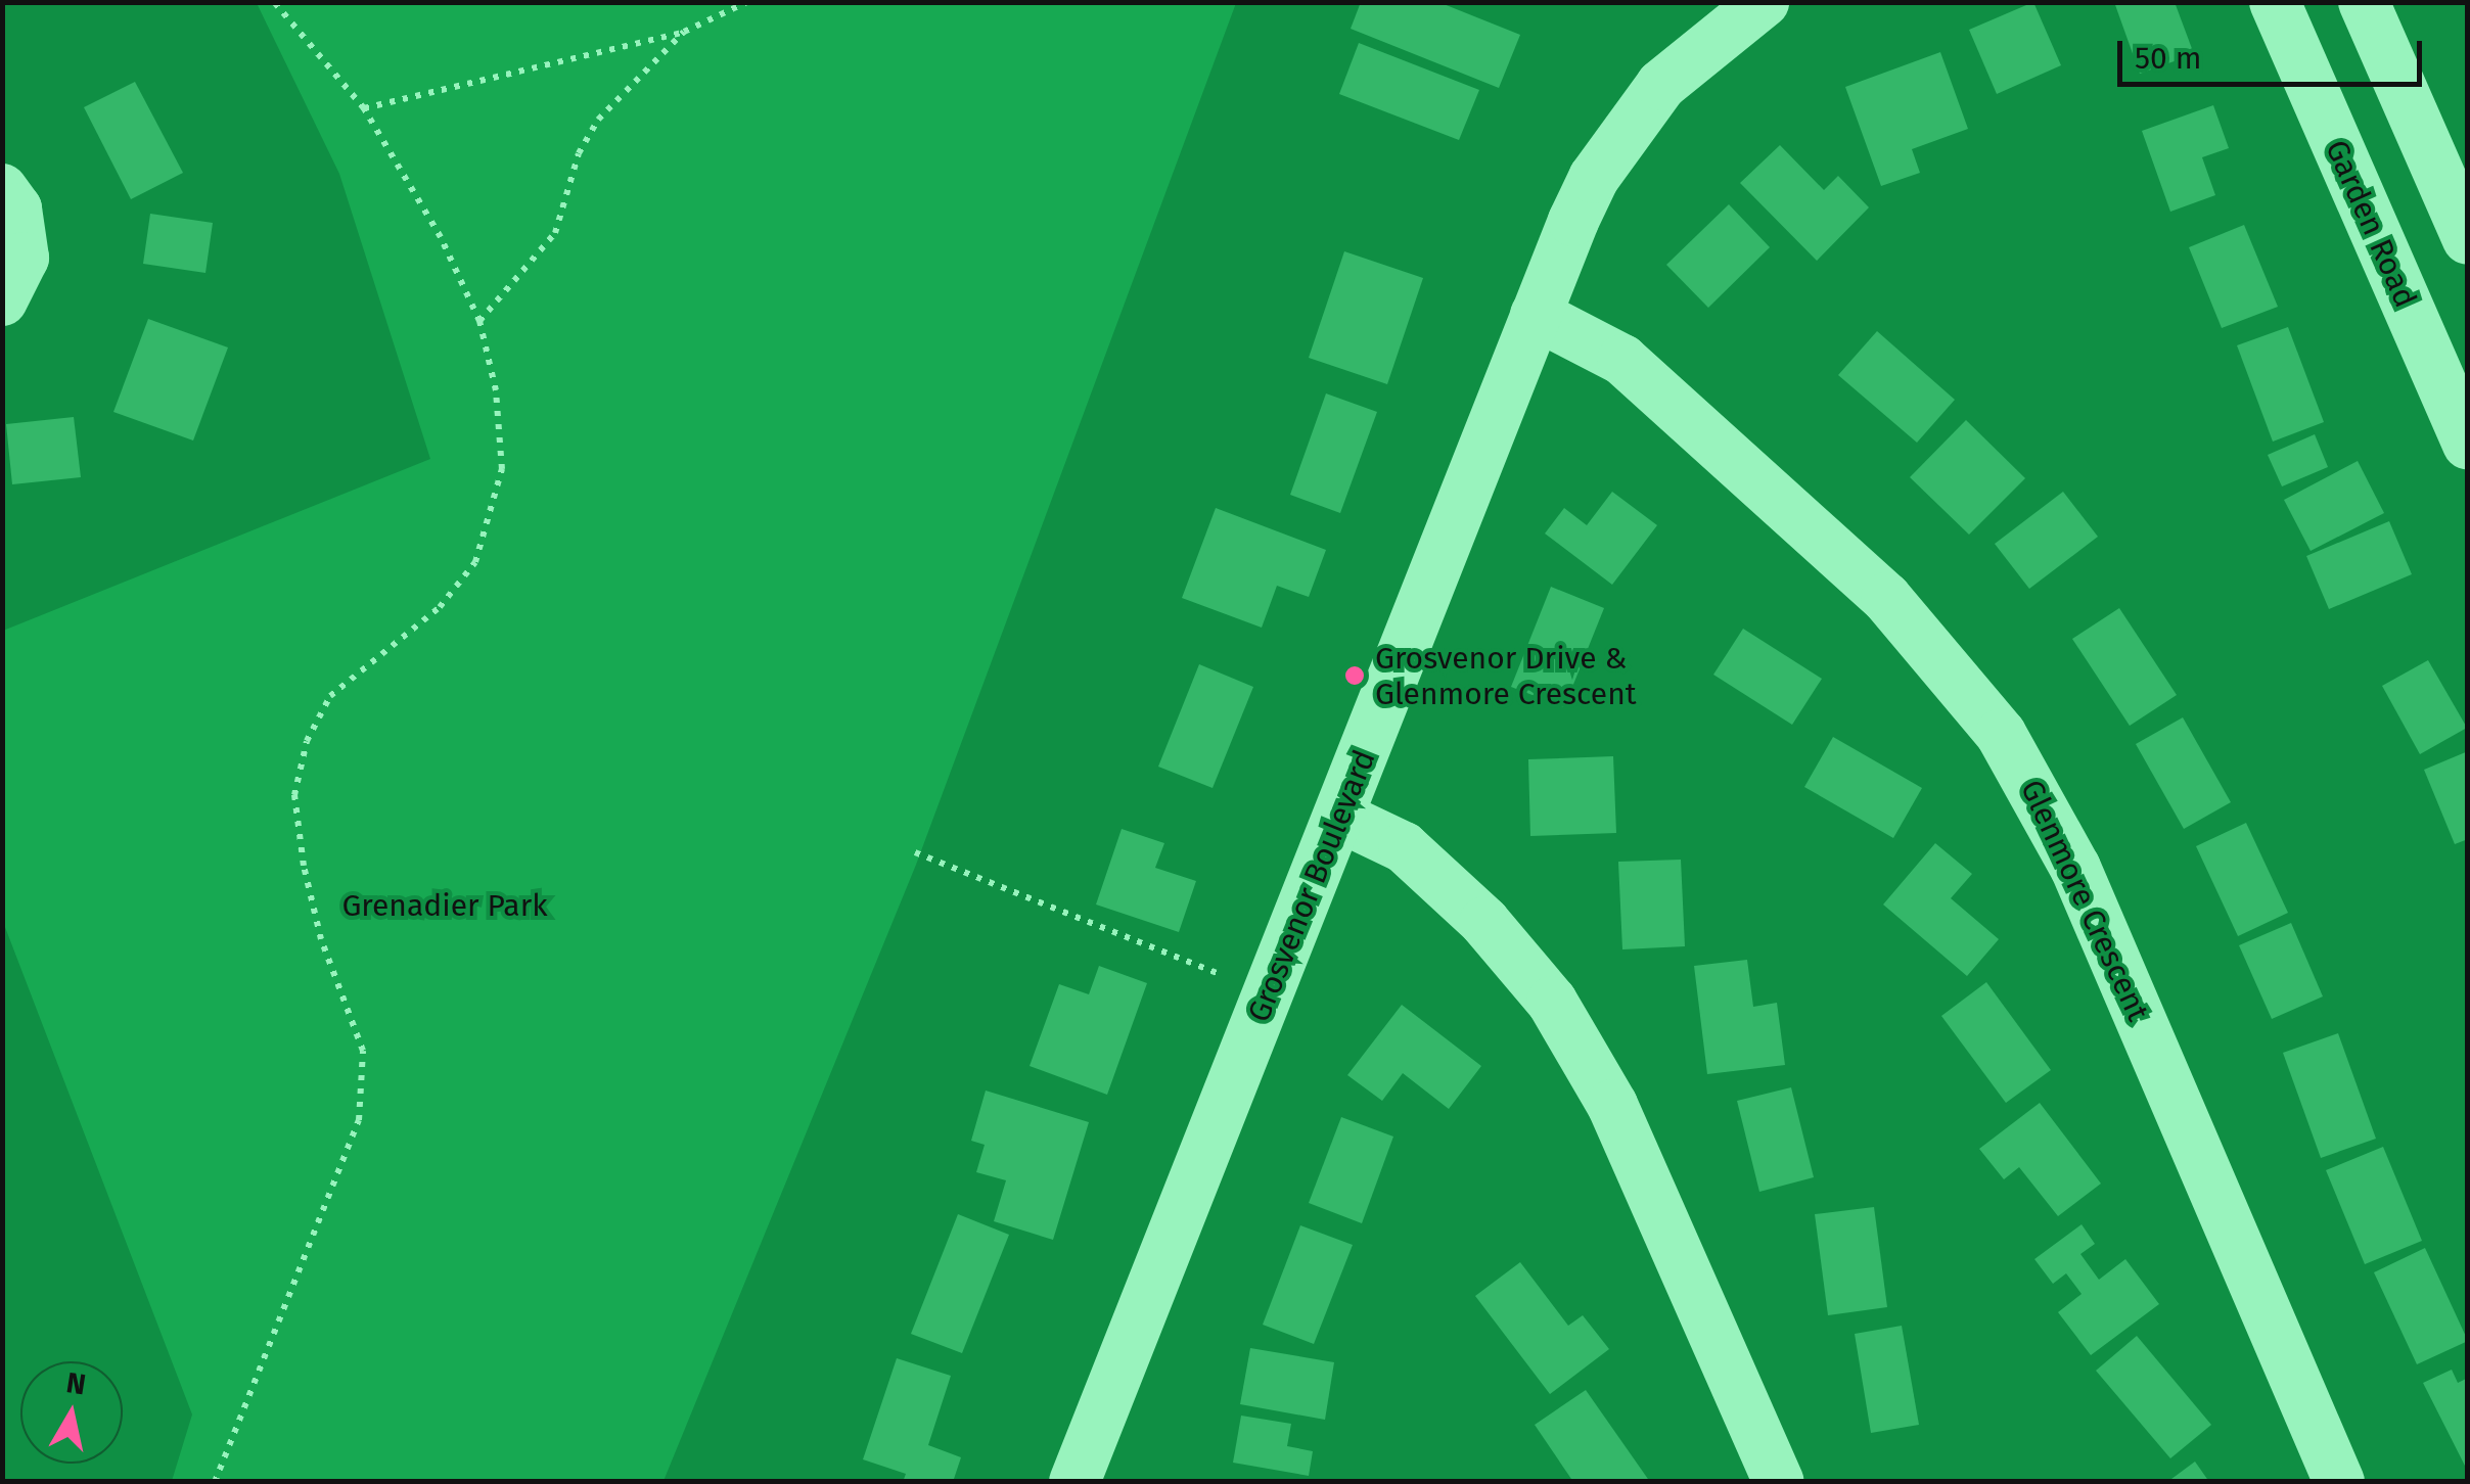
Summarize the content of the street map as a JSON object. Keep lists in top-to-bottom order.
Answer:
{
  "streets": {
    "street": ["Garden Road", "Grosvenor Boulevard", "Glenmore Crescent"]
  },
  "crossings": [
    ["Grosvenor Boulevard", "Glenmore Crescent"]
  ],
  "parks": ["Grenadier Park"],
  "places": ["Grosvenor Drive & Glenmore Crescent"],
  "scale_bar": "50 m",
  "north": "top"
}
